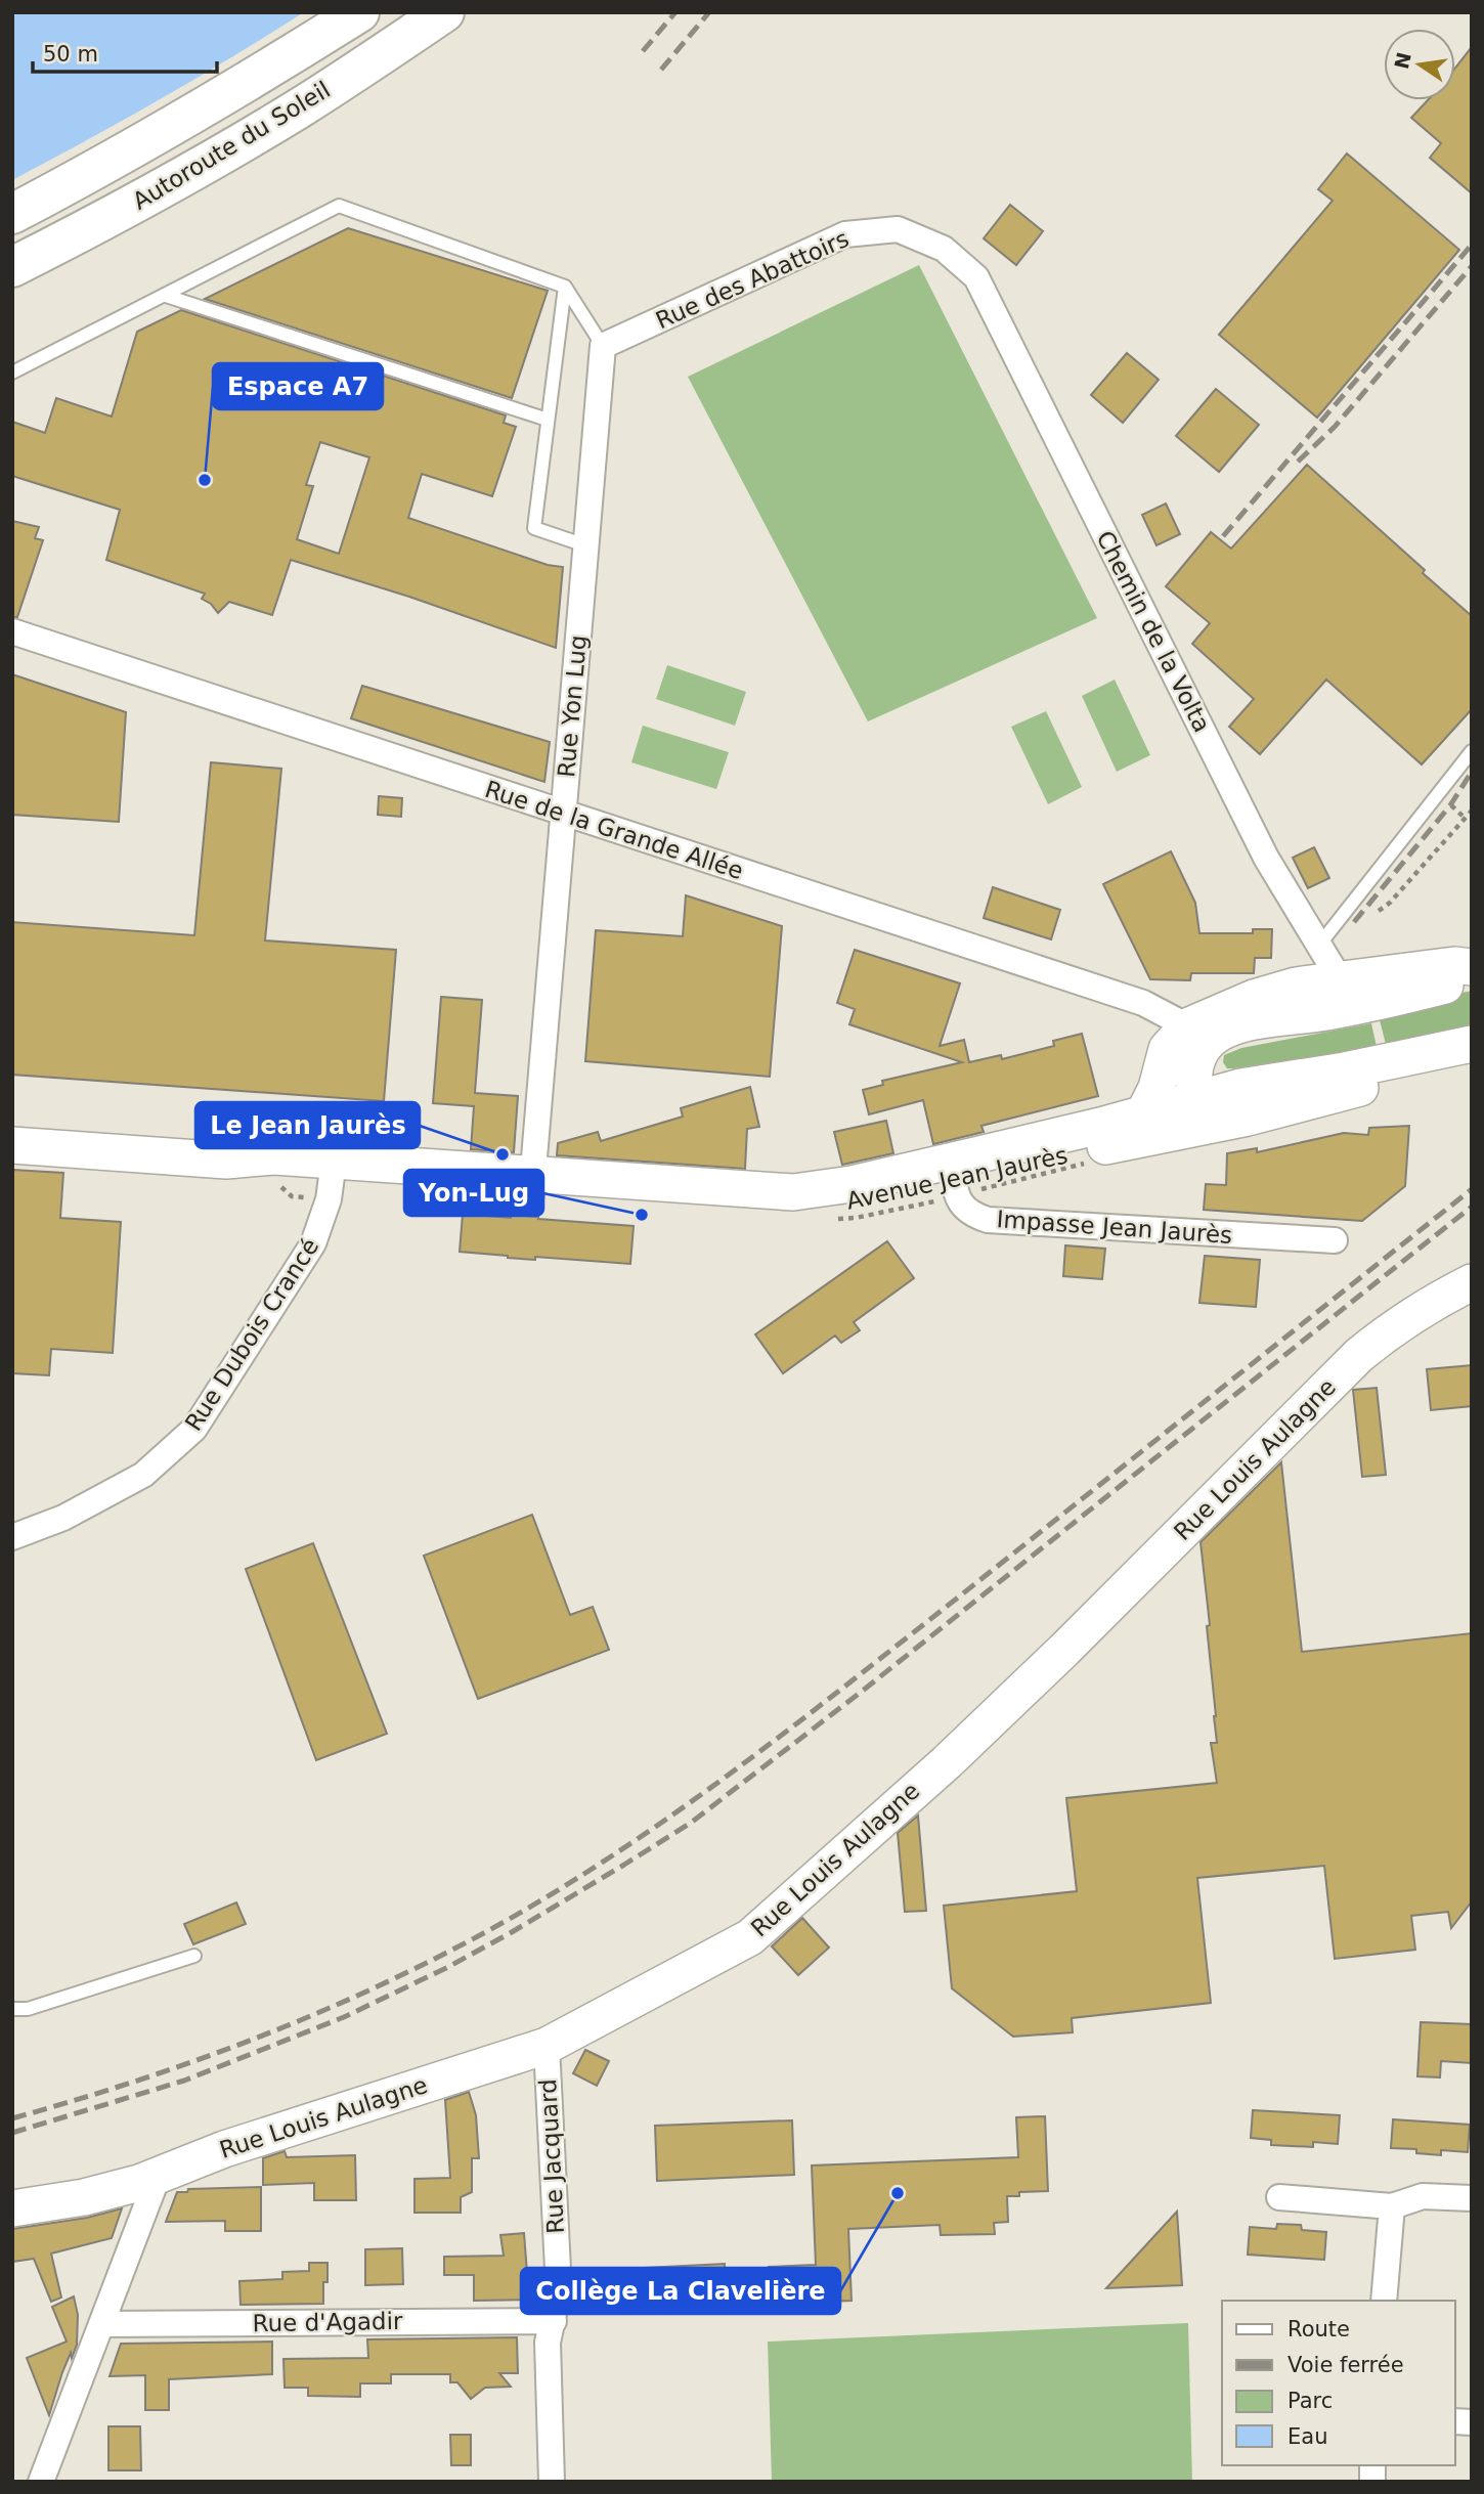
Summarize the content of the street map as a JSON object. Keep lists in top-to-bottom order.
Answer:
{
  "streets": {
    "highway": ["Autoroute du Soleil"],
    "street": [
      "Rue des Abattoirs",
      "Chemin de la Volta",
      "Rue Yon Lug",
      "Rue de la Grande Allée",
      "Avenue Jean Jaurès",
      "Impasse Jean Jaurès",
      "Rue Dubois Crancé",
      "Rue Louis Aulagne",
      "Rue Jacquard",
      "Rue d'Agadir"
    ]
  },
  "crossings": [
    ["Rue des Abattoirs", "Chemin de la Volta"],
    ["Rue des Abattoirs", "Rue Yon Lug"],
    ["Rue Yon Lug", "Rue de la Grande Allée"],
    ["Rue Yon Lug", "Avenue Jean Jaurès"],
    ["Avenue Jean Jaurès", "Impasse Jean Jaurès"],
    ["Avenue Jean Jaurès", "Rue Dubois Crancé"],
    ["Rue Louis Aulagne", "Rue Jacquard"],
    ["Rue Jacquard", "Rue d'Agadir"]
  ],
  "places": [
    "Espace A7",
    "Le Jean Jaurès",
    "Yon-Lug",
    "Collège La Clavelière"
  ],
  "legend": [
    "Route",
    "Voie ferrée",
    "Parc",
    "Eau"
  ],
  "scale_bar": "50 m",
  "north": "left"
}
